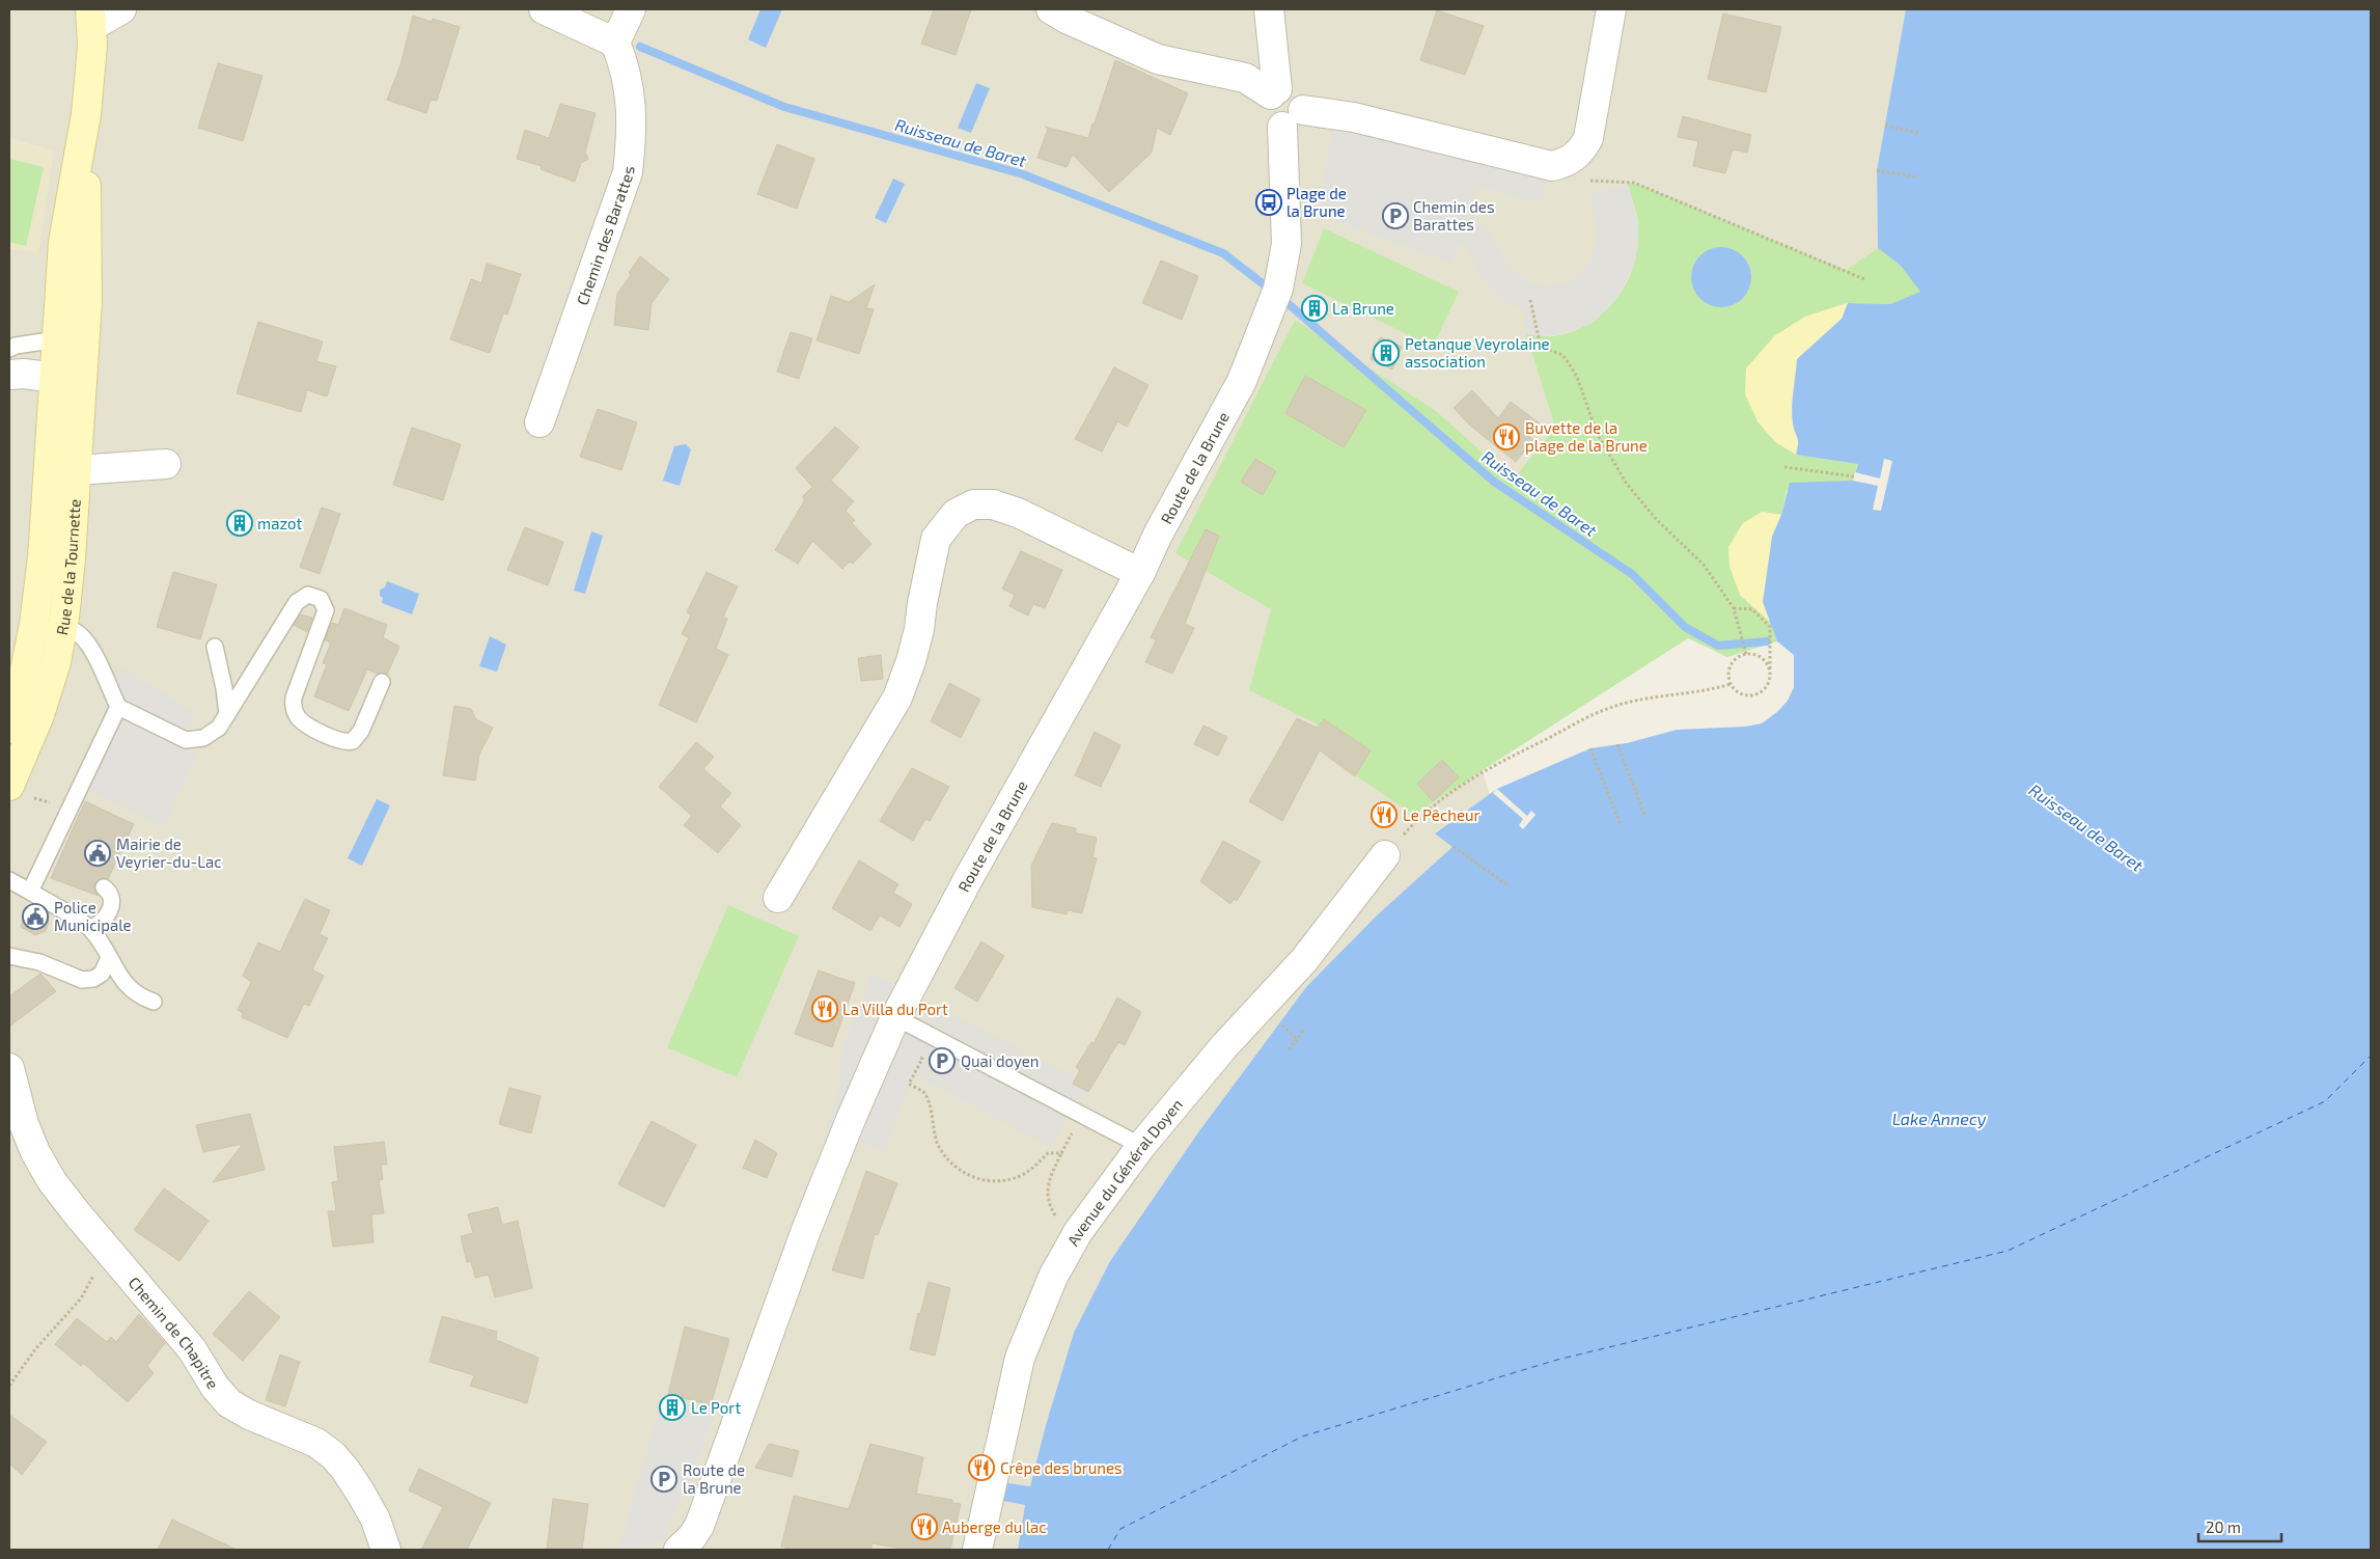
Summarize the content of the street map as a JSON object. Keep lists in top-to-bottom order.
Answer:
{
  "streets": {
    "main road": ["Rue de la Tournette"],
    "street": [
      "Chemin des Barattes",
      "Route de la Brune",
      "Avenue du Général Doyen",
      "Chemin de Chapitre"
    ]
  },
  "water": ["Ruisseau de Baret", "Lake Annecy"],
  "places": {
    "bus stop": ["Plage de la Brune"],
    "parking": ["Chemin des Barattes", "Quai doyen", "Route de la Brune"],
    "building": [
      "La Brune",
      "Petanque Veyrolaine association",
      "mazot",
      "Le Port"
    ],
    "restaurant": [
      "Buvette de la plage de la Brune",
      "Le Pêcheur",
      "La Villa du Port",
      "Crêpe des brunes",
      "Auberge du lac"
    ],
    "public building": ["Mairie de Veyrier-du-Lac", "Police Municipale"]
  },
  "scale_bar": "20 m"
}
